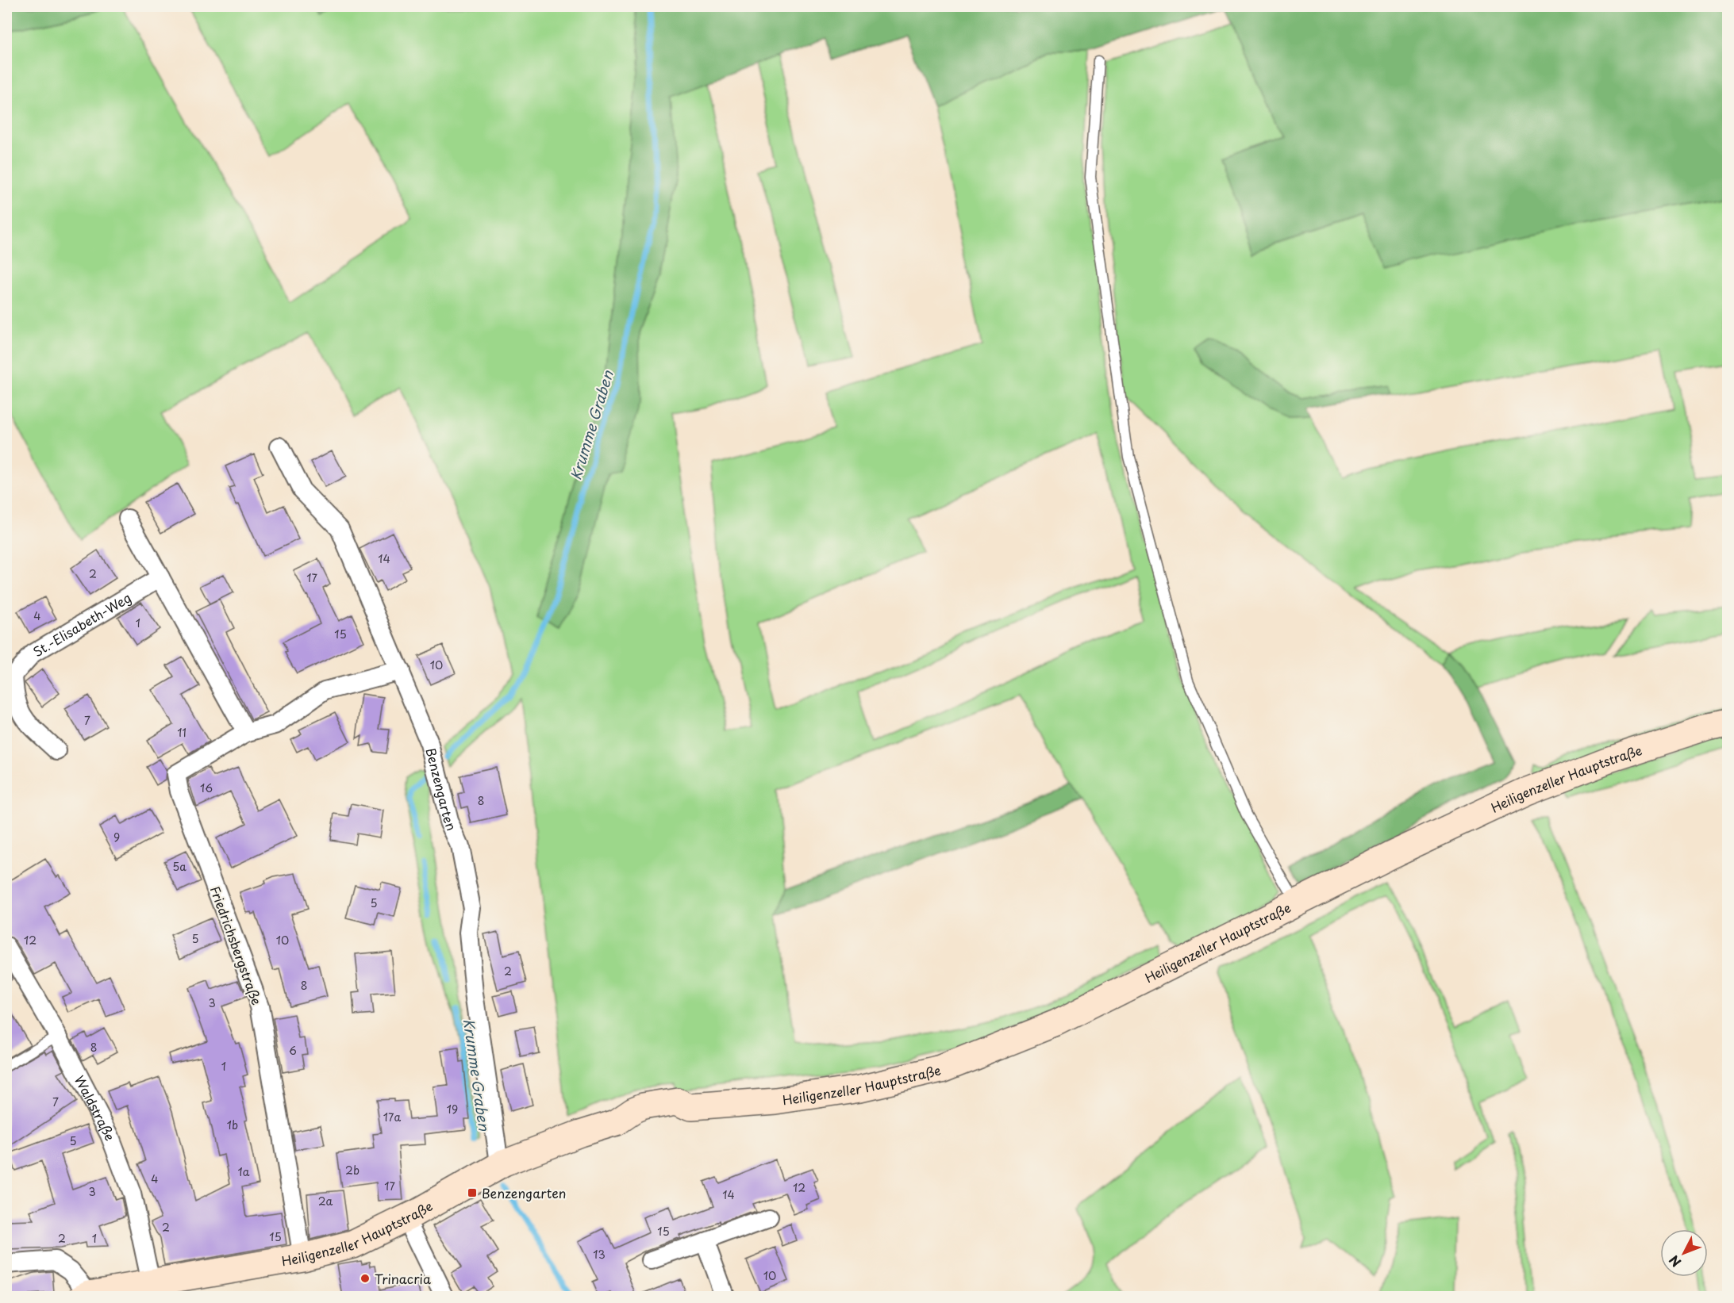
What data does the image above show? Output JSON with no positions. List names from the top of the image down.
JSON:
{
  "streets": {
    "street": [
      "St.-Elisabeth-Weg",
      "Heiligenzeller Hauptstraße",
      "Benzengarten",
      "Friedrichsbergstraße",
      "Waldstraße"
    ]
  },
  "crossings": [
    ["Heiligenzeller Hauptstraße", "Benzengarten"],
    ["Heiligenzeller Hauptstraße", "Friedrichsbergstraße"],
    ["Heiligenzeller Hauptstraße", "Waldstraße"],
    ["Benzengarten", "Friedrichsbergstraße"]
  ],
  "water": ["Krumme Graben"],
  "places": {
    "transit": ["Benzengarten"],
    "other": ["Trinacria"]
  },
  "house_numbers": [
    "14",
    "2",
    "17",
    "4",
    "1",
    "15",
    "10",
    "7",
    "11",
    "16",
    "8",
    "9",
    "5a",
    "5",
    "5",
    "12",
    "10",
    "2",
    "8",
    "3",
    "8",
    "6",
    "1",
    "7",
    "19",
    "17a",
    "1b",
    "5",
    "2b",
    "1a",
    "4",
    "17",
    "12",
    "3",
    "14",
    "2a",
    "2",
    "15",
    "15",
    "2",
    "1",
    "13",
    "10"
  ],
  "north": "bottom left"
}
